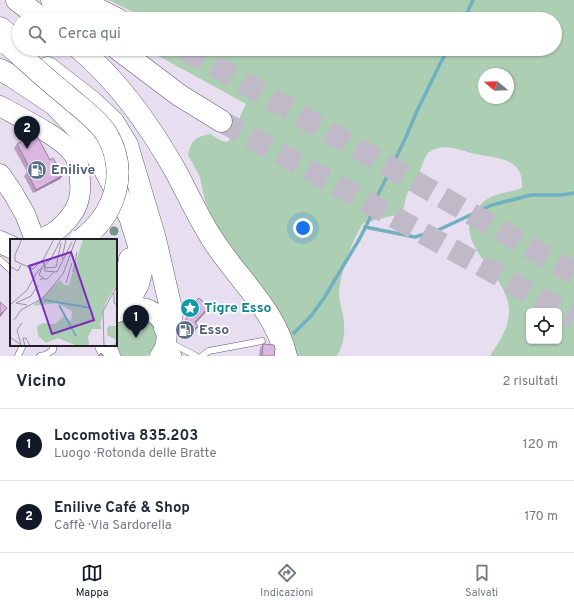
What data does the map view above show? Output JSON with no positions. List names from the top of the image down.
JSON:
{
  "places": {
    "fuel station": ["Enilive", "Esso"],
    "place": ["Tigre Esso"]
  },
  "north": "left",
  "page": {
    "search": "Cerca qui",
    "pins": ["2", "1"],
    "heading": ["Vicino", "2 risultati"],
    "list": [
      {
        "mark": "1",
        "name": "Locomotiva 835.203",
        "note": "Luogo · Rotonda delle Bratte",
        "value": "120 m"
      },
      {
        "mark": "2",
        "name": "Enilive Café & Shop",
        "note": "Caffè · Via Sardorella",
        "value": "170 m"
      }
    ],
    "nav": ["Mappa", "Indicazioni", "Salvati"]
  }
}
